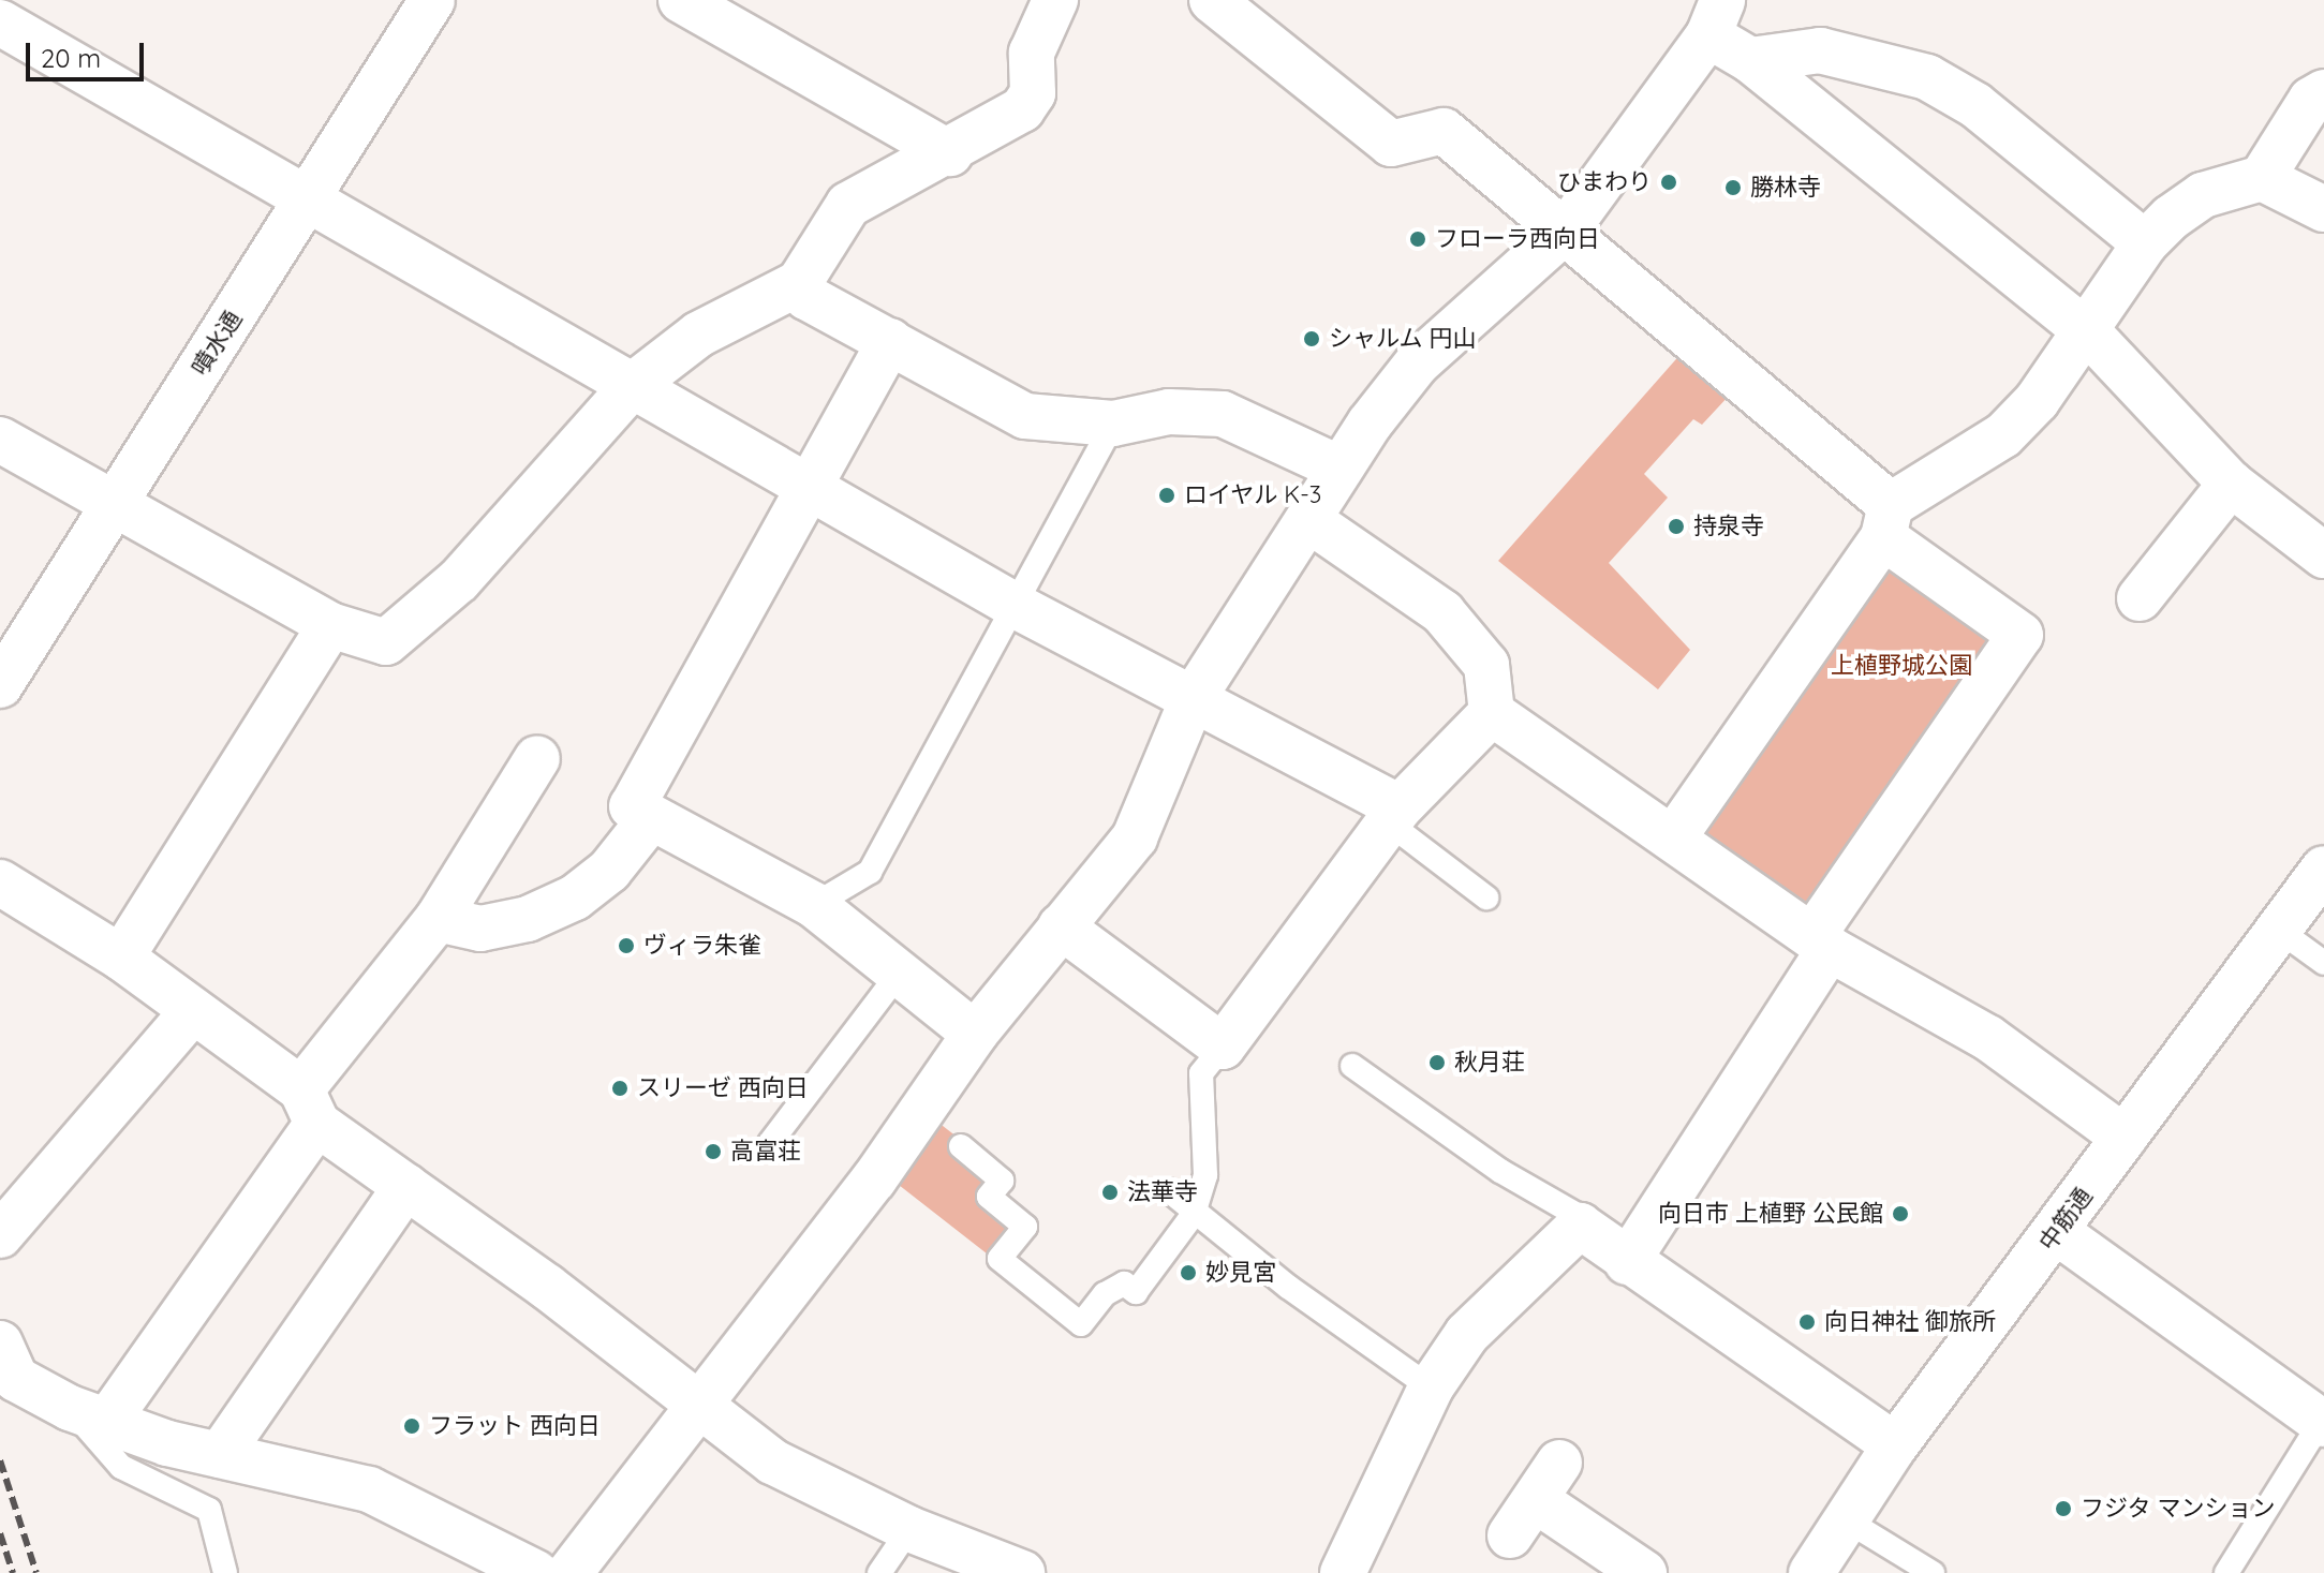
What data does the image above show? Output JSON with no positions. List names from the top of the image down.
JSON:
{
  "streets": {
    "street": ["噴水通", "中筋通"]
  },
  "parks": ["上植野城公園"],
  "places": [
    "ひまわり",
    "勝林寺",
    "フローラ西向日",
    "シャルム 円山",
    "ロイヤル K-3",
    "持泉寺",
    "ヴィラ朱雀",
    "秋月荘",
    "スリーゼ 西向日",
    "高富荘",
    "法華寺",
    "向日市 上植野 公民館",
    "妙見宮",
    "向日神社 御旅所",
    "フラット 西向日",
    "フジタ マンション"
  ],
  "scale_bar": "20 m"
}
